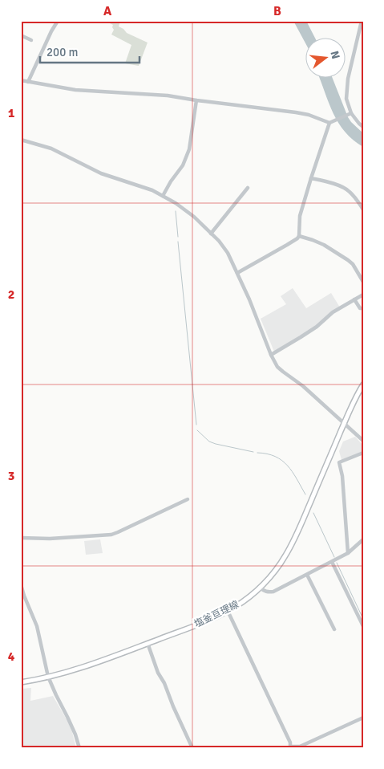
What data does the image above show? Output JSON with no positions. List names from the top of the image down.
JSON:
{
  "streets": {
    "main road": ["塩釜亘理線"]
  },
  "scale_bar": "200 m",
  "north": "right",
  "grid": {
    "columns": ["A", "B"],
    "rows": [
      "1",
      "2",
      "3",
      "4"
    ]
  }
}
